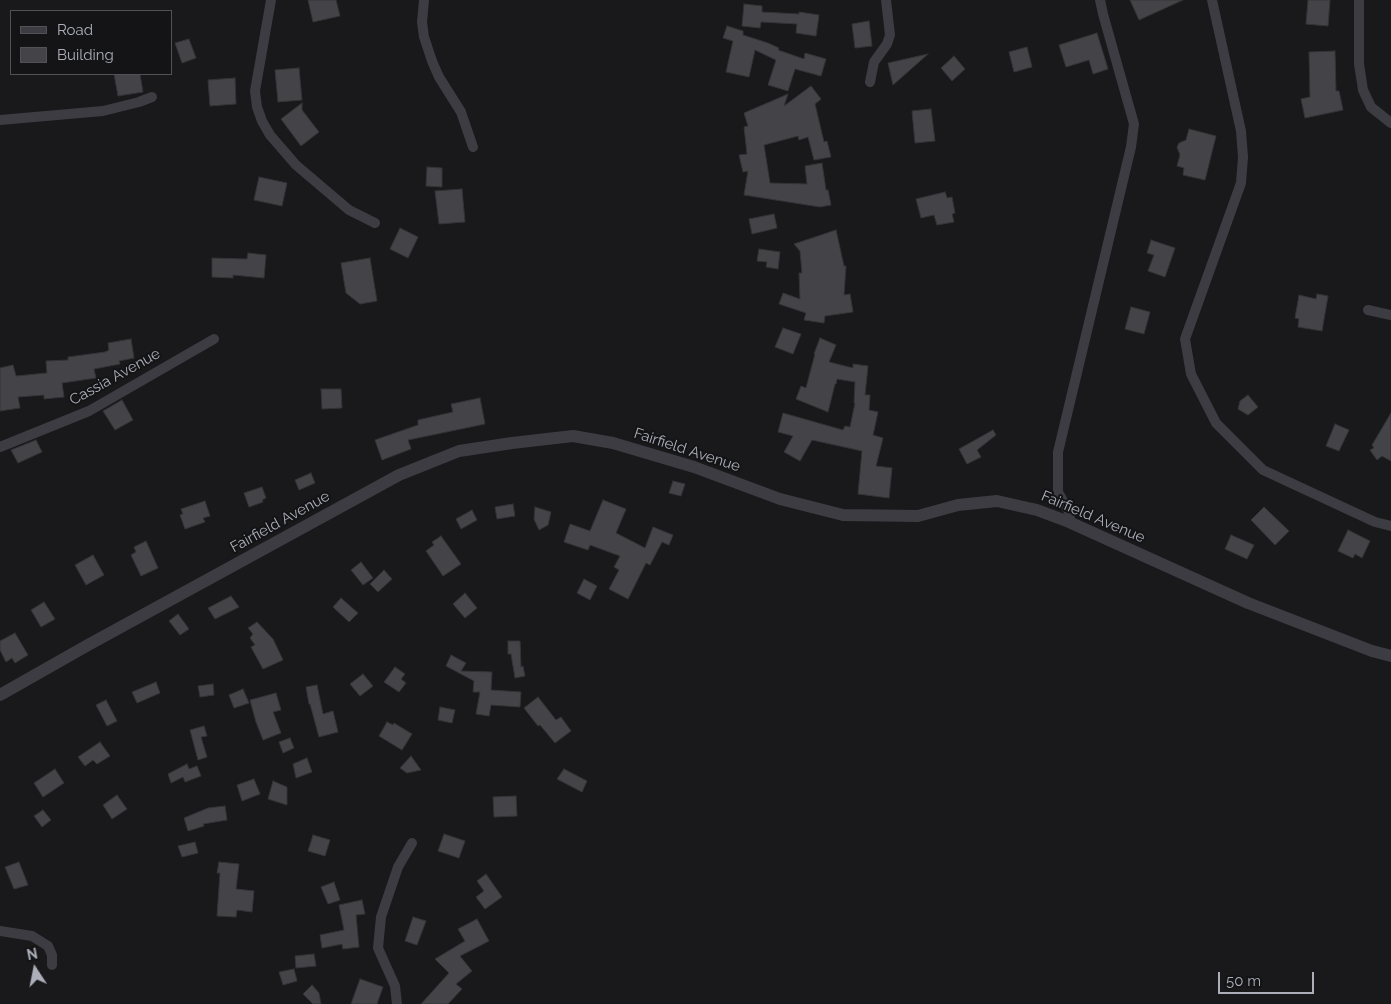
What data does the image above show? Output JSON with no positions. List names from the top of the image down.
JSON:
{
  "streets": {
    "street": ["Cassia Avenue", "Fairfield Avenue"]
  },
  "legend": ["Road", "Building"],
  "scale_bar": "50 m",
  "north": "top"
}
